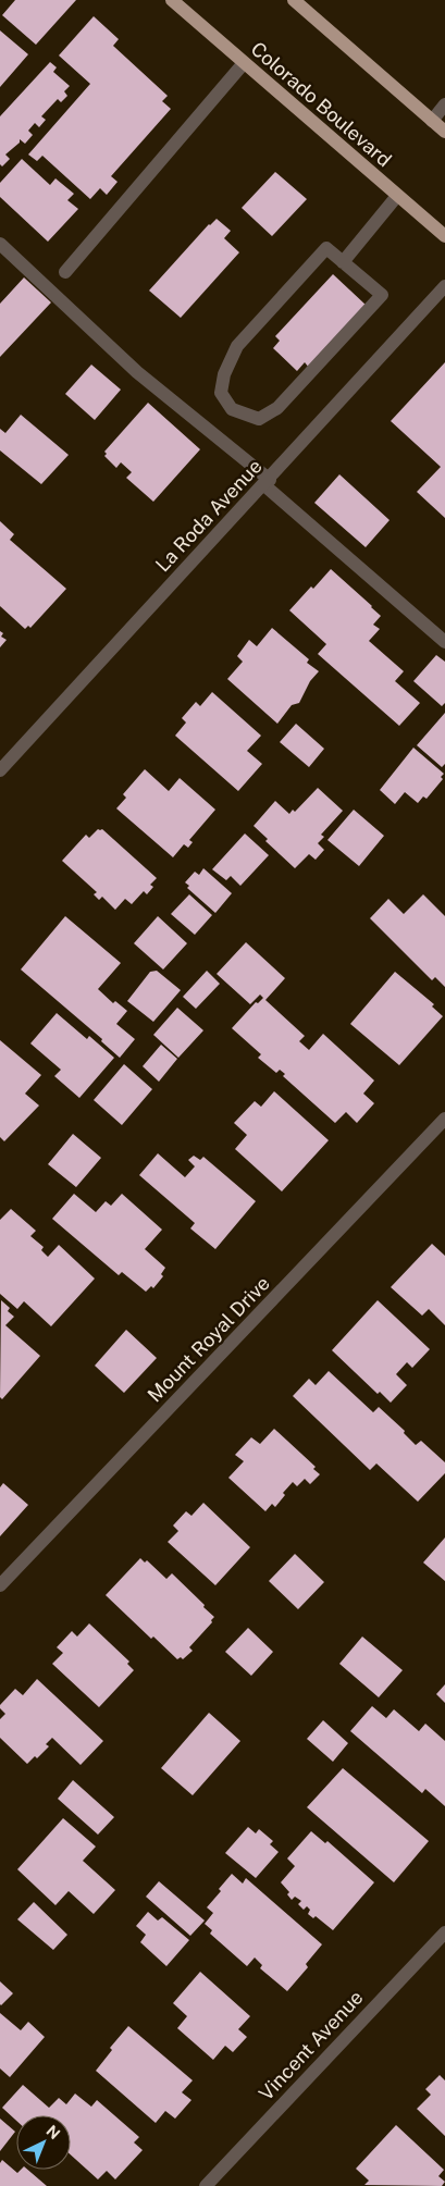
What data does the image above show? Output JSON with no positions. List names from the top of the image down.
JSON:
{
  "streets": {
    "main road": ["Colorado Boulevard"],
    "street": ["La Roda Avenue", "Mount Royal Drive", "Vincent Avenue"]
  },
  "north": "top right"
}
